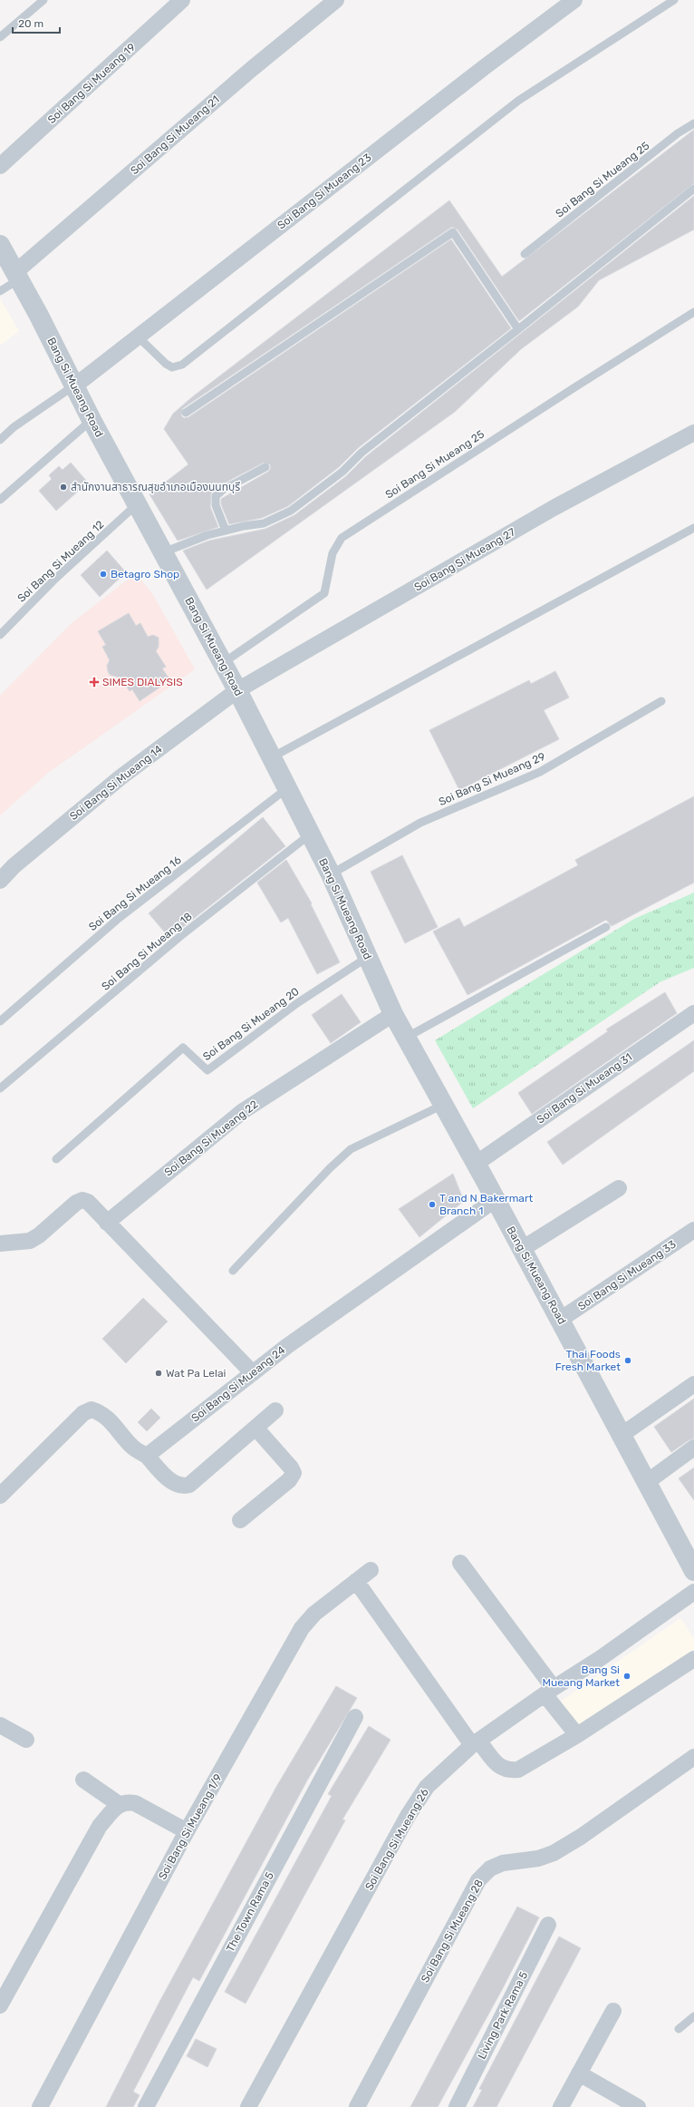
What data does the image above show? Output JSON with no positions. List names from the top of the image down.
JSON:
{
  "streets": {
    "street": [
      "Soi Bang Si Mueang 19",
      "Soi Bang Si Mueang 21",
      "Soi Bang Si Mueang 23",
      "Bang Si Mueang Road",
      "Soi Bang Si Mueang 27",
      "Soi Bang Si Mueang 14",
      "Soi Bang Si Mueang 31",
      "Soi Bang Si Mueang 22",
      "Soi Bang Si Mueang 33",
      "Soi Bang Si Mueang 24",
      "Soi Bang Si Mueang 1/9",
      "Soi Bang Si Mueang 26",
      "The Town Rama 5",
      "Soi Bang Si Mueang 28",
      "Living Park Rama 5"
    ],
    "lane": [
      "Soi Bang Si Mueang 25",
      "Soi Bang Si Mueang 12",
      "Soi Bang Si Mueang 29",
      "Soi Bang Si Mueang 16",
      "Soi Bang Si Mueang 18",
      "Soi Bang Si Mueang 20"
    ]
  },
  "crossings": [
    ["Soi Bang Si Mueang 21", "Bang Si Mueang Road"],
    ["Soi Bang Si Mueang 25", "Bang Si Mueang Road"],
    ["Soi Bang Si Mueang 23", "Bang Si Mueang Road"],
    ["Bang Si Mueang Road", "Soi Bang Si Mueang 27"],
    ["Bang Si Mueang Road", "Soi Bang Si Mueang 12"],
    ["Bang Si Mueang Road", "Soi Bang Si Mueang 29"],
    ["Bang Si Mueang Road", "Soi Bang Si Mueang 14"],
    ["Bang Si Mueang Road", "Soi Bang Si Mueang 16"],
    ["Bang Si Mueang Road", "Soi Bang Si Mueang 18"],
    ["Bang Si Mueang Road", "Soi Bang Si Mueang 20"],
    ["Bang Si Mueang Road", "Soi Bang Si Mueang 31"],
    ["Bang Si Mueang Road", "Soi Bang Si Mueang 22"],
    ["Bang Si Mueang Road", "Soi Bang Si Mueang 33"],
    ["Bang Si Mueang Road", "Soi Bang Si Mueang 24"],
    ["Soi Bang Si Mueang 27", "Soi Bang Si Mueang 14"]
  ],
  "places": {
    "other": [
      "สำนักงานสาธารณสุขอำเภอเมืองนนทบุรี",
      "Betagro Shop",
      "T and N Bakermart Branch 1",
      "Thai Foods Fresh Market",
      "Wat Pa Lelai",
      "Bang Si Mueang Market"
    ],
    "health": ["SIMES DIALYSIS"]
  },
  "scale_bar": "20 m"
}
